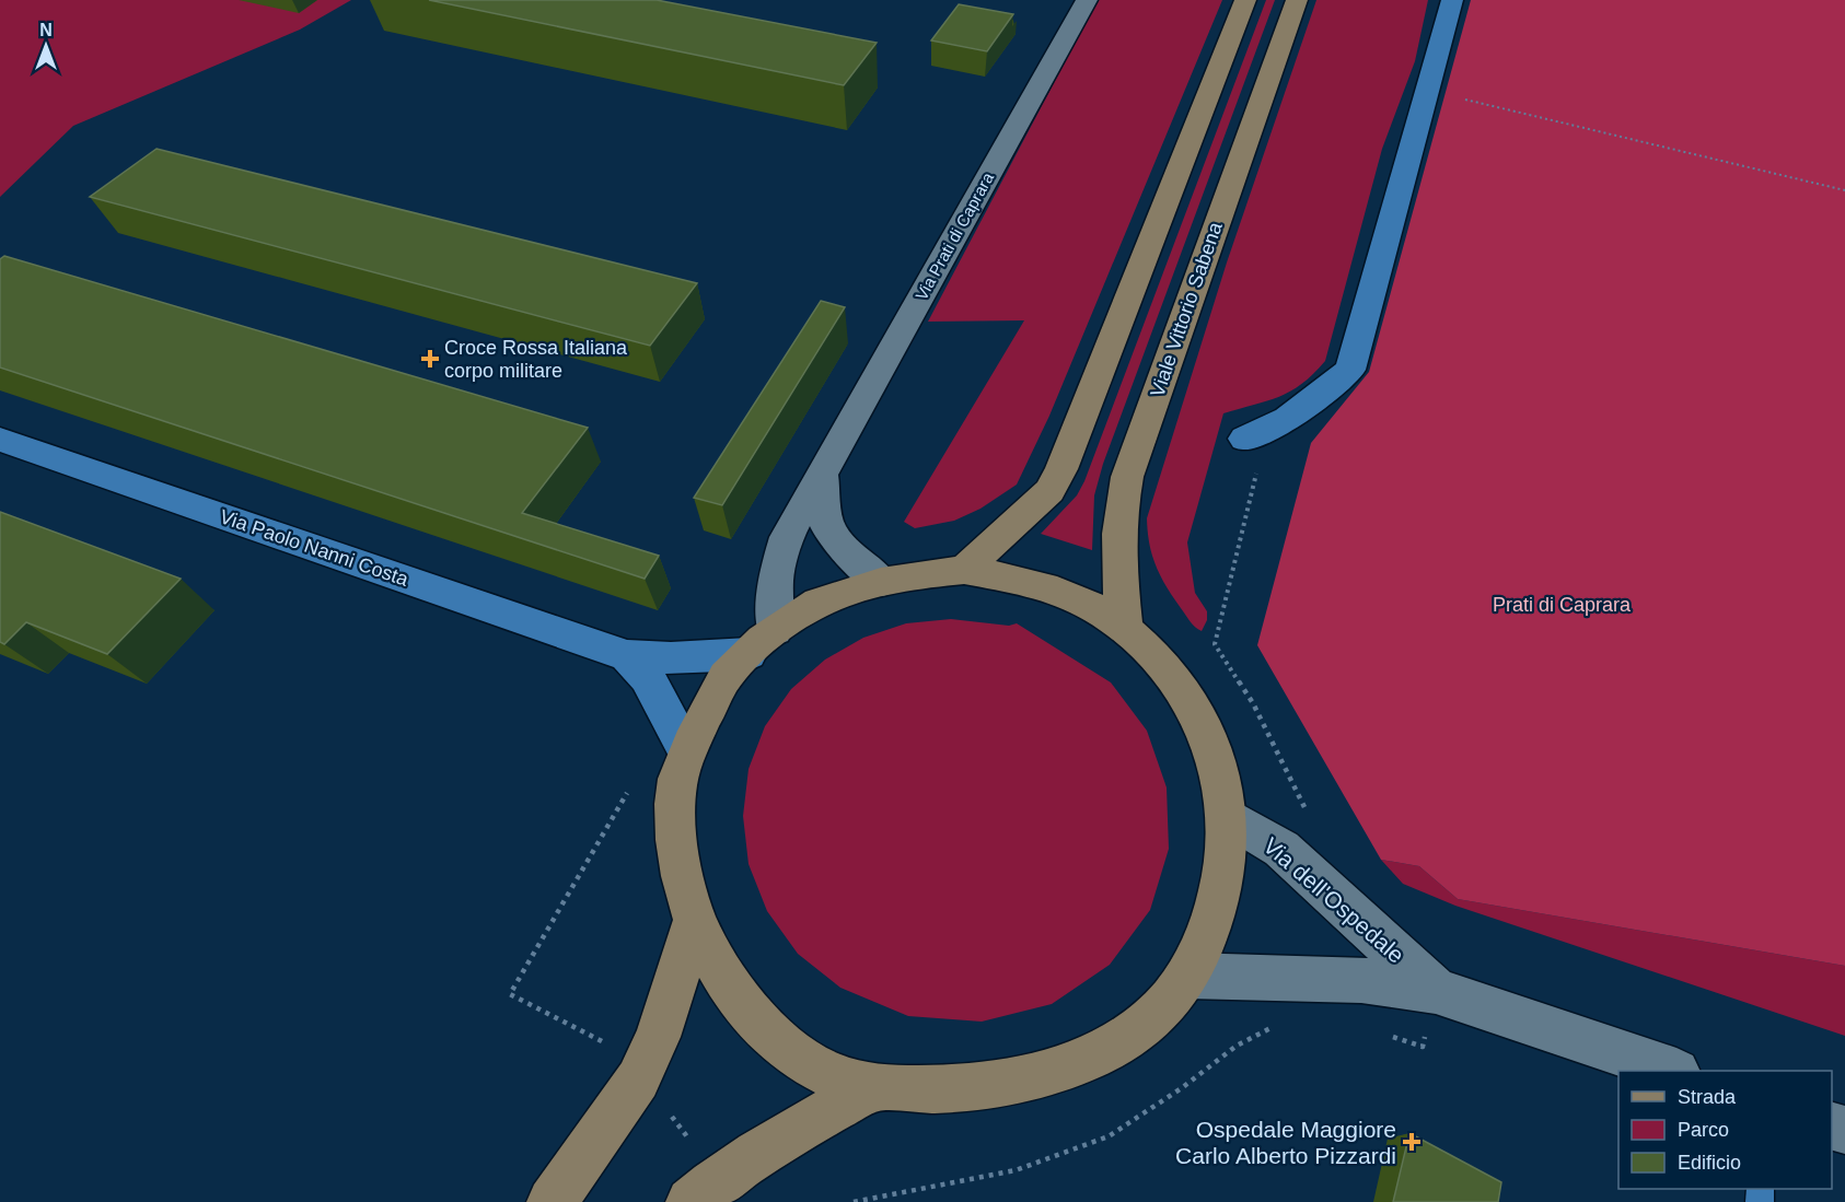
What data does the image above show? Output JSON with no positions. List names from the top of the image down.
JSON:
{
  "streets": {
    "main road": ["Viale Vittorio Sabena"],
    "street": ["Via Prati di Caprara", "Via Paolo Nanni Costa", "Via dell'Ospedale"]
  },
  "crossings": [
    ["Via Prati di Caprara", "Via Paolo Nanni Costa"]
  ],
  "parks": ["Prati di Caprara"],
  "places": {
    "health": ["Croce Rossa Italiana corpo militare", "Ospedale Maggiore Carlo Alberto Pizzardi"]
  },
  "legend": ["Strada", "Parco", "Edificio"],
  "north": "top"
}
